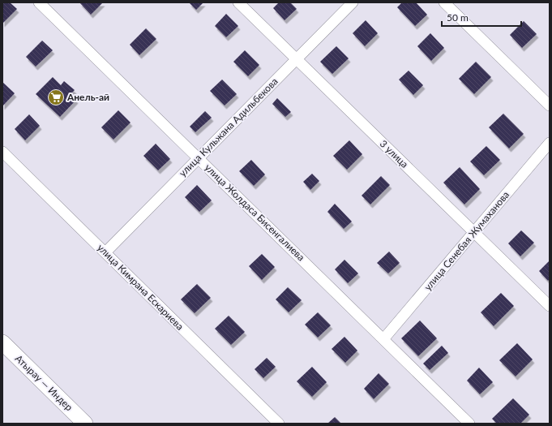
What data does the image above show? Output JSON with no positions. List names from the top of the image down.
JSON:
{
  "streets": {
    "main road": ["Атырау — Индер"],
    "street": [
      "улица Кульжана Адильбекова",
      "3 улица",
      "улица Жолдаса Бисенгалиева",
      "улица Сенебая Жумаханова",
      "улица Кимрана Ескариева"
    ]
  },
  "crossings": [
    ["улица Кульжана Адильбекова", "3 улица"],
    ["улица Кульжана Адильбекова", "улица Жолдаса Бисенгалиева"],
    ["улица Кульжана Адильбекова", "улица Кимрана Ескариева"],
    ["3 улица", "улица Сенебая Жумаханова"],
    ["улица Жолдаса Бисенгалиева", "улица Сенебая Жумаханова"]
  ],
  "places": {
    "supermarket": ["Анель-ай"]
  },
  "scale_bar": "50 m"
}
